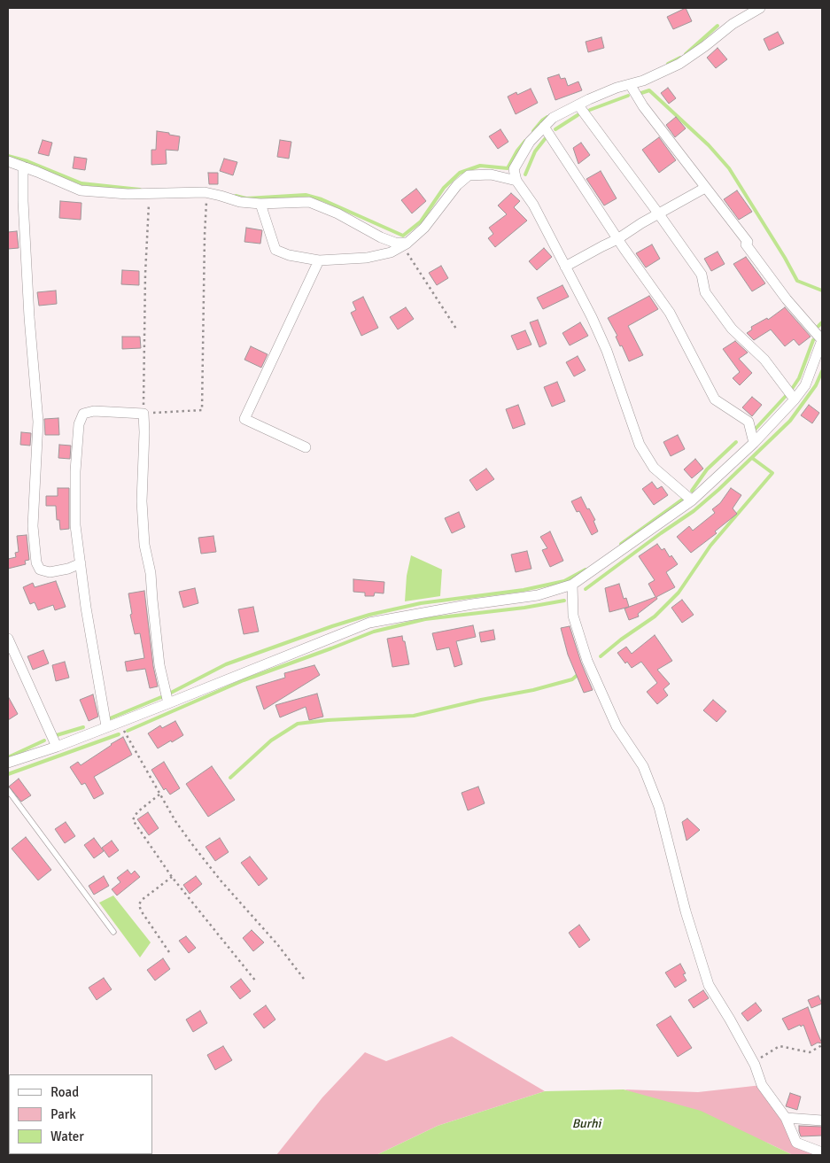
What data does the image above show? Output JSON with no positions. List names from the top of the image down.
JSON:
{
  "water": ["Burhi"],
  "legend": ["Road", "Park", "Water"]
}
